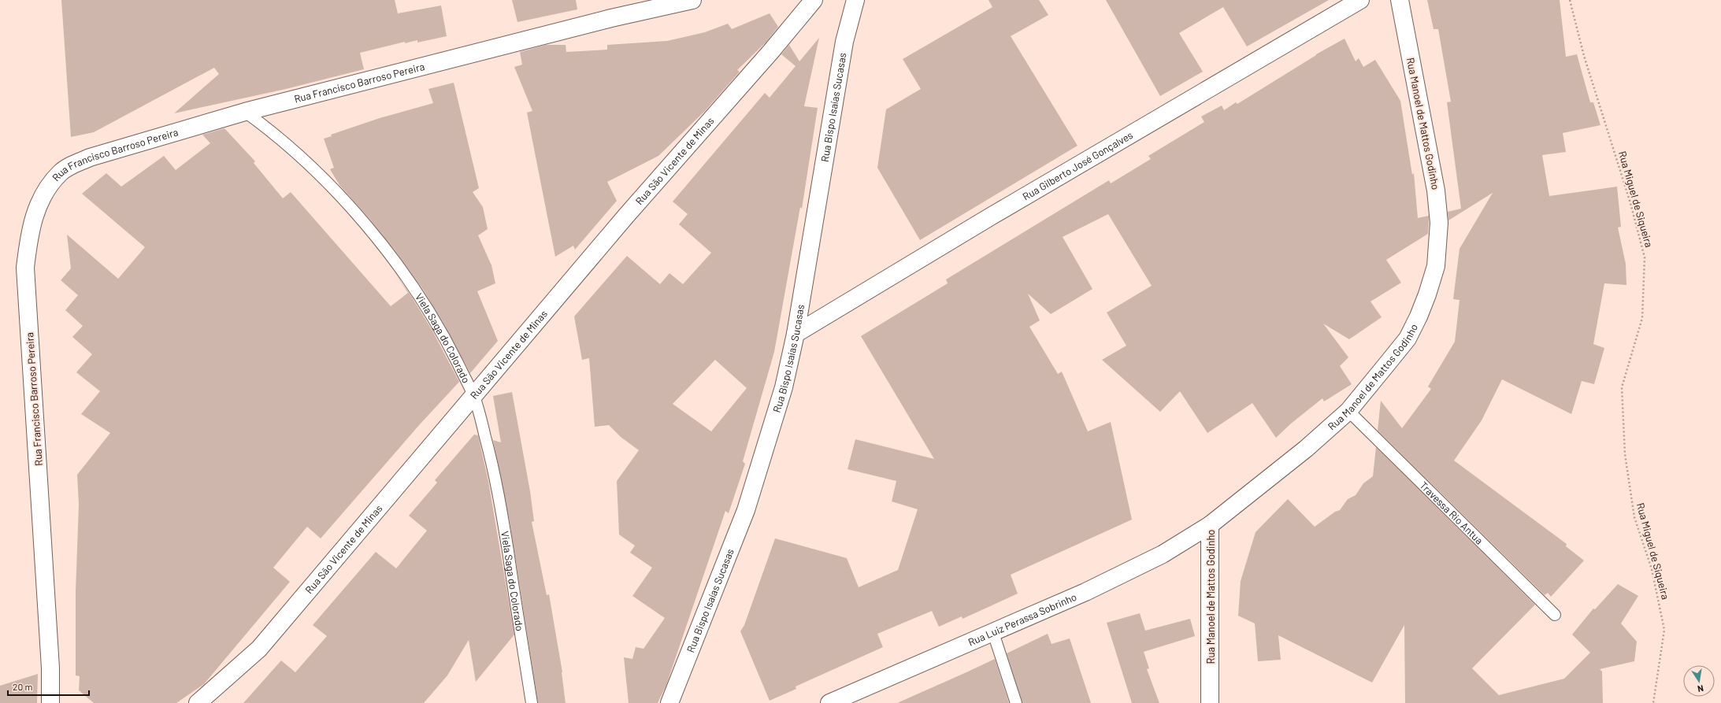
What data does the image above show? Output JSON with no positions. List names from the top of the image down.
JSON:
{
  "streets": {
    "street": [
      "Rua Francisco Barroso Pereira",
      "Rua Bispo Isaías Sucasas",
      "Rua Manoel de Mattos Godinho",
      "Rua São Vicente de Minas",
      "Rua Gilberto José Gonçalves",
      "Rua Luiz Perassa Sobrinho"
    ],
    "lane": ["Viela Saga do Colorado", "Travessa Rio Antua"],
    "path": ["Rua Miguel de Siqueira"]
  },
  "crossings": [
    ["Rua Francisco Barroso Pereira", "Viela Saga do Colorado"],
    ["Rua Bispo Isaías Sucasas", "Rua Gilberto José Gonçalves"],
    ["Rua Manoel de Mattos Godinho", "Travessa Rio Antua"],
    ["Rua Manoel de Mattos Godinho", "Rua Luiz Perassa Sobrinho"],
    ["Rua São Vicente de Minas", "Viela Saga do Colorado"]
  ],
  "scale_bar": "20 m",
  "north": "bottom"
}
